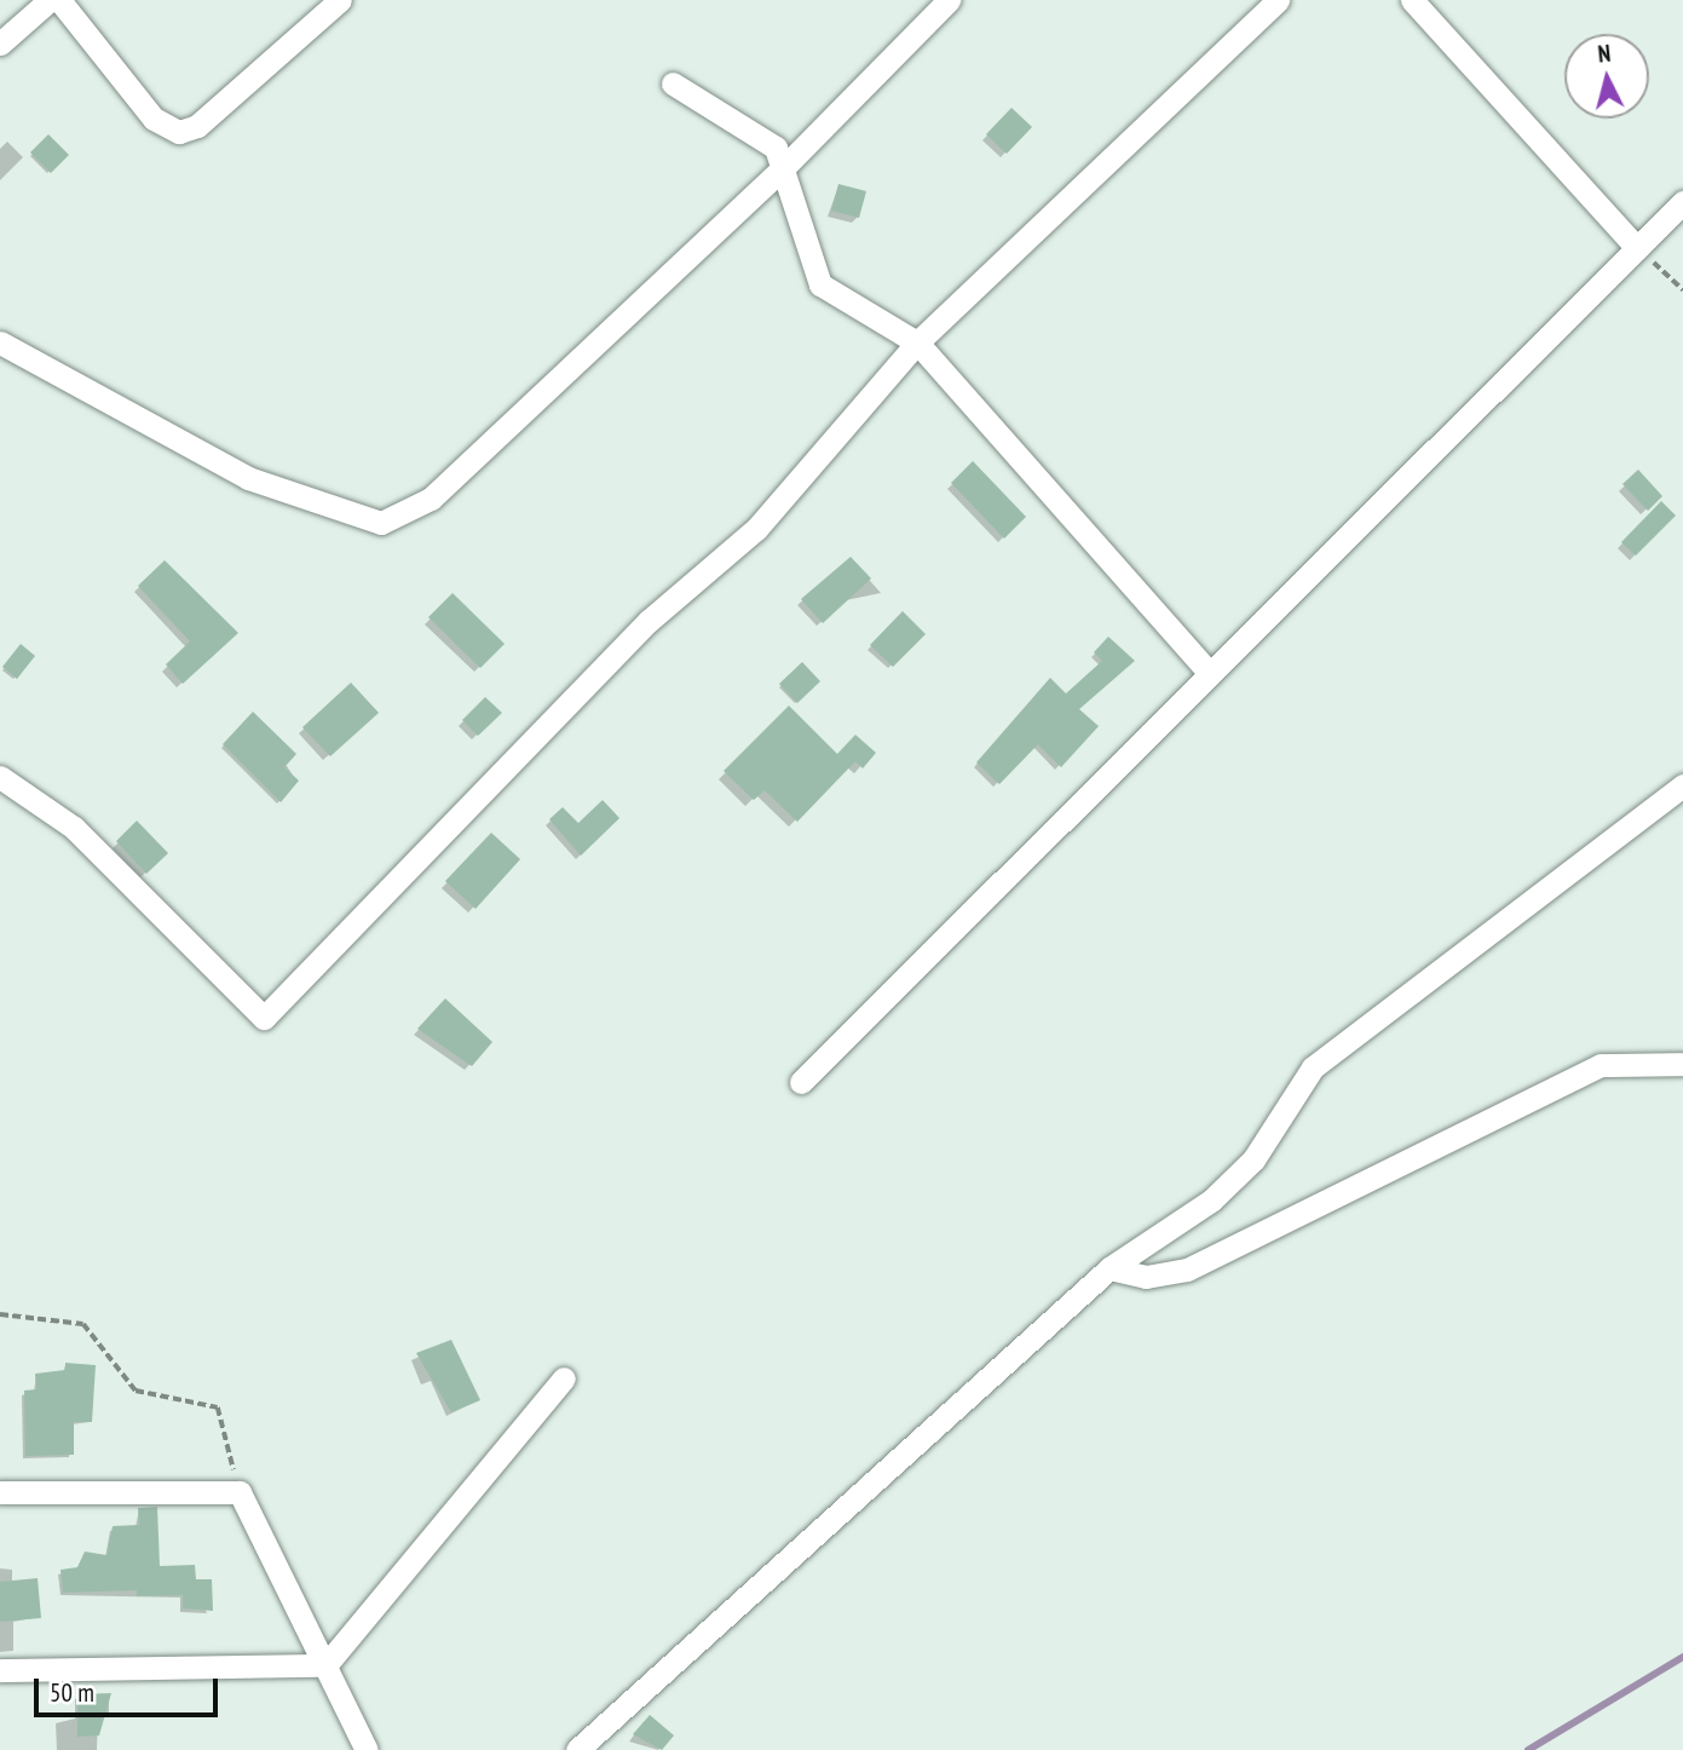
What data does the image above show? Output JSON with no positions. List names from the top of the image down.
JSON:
{
  "scale_bar": "50 m",
  "north": "top"
}
